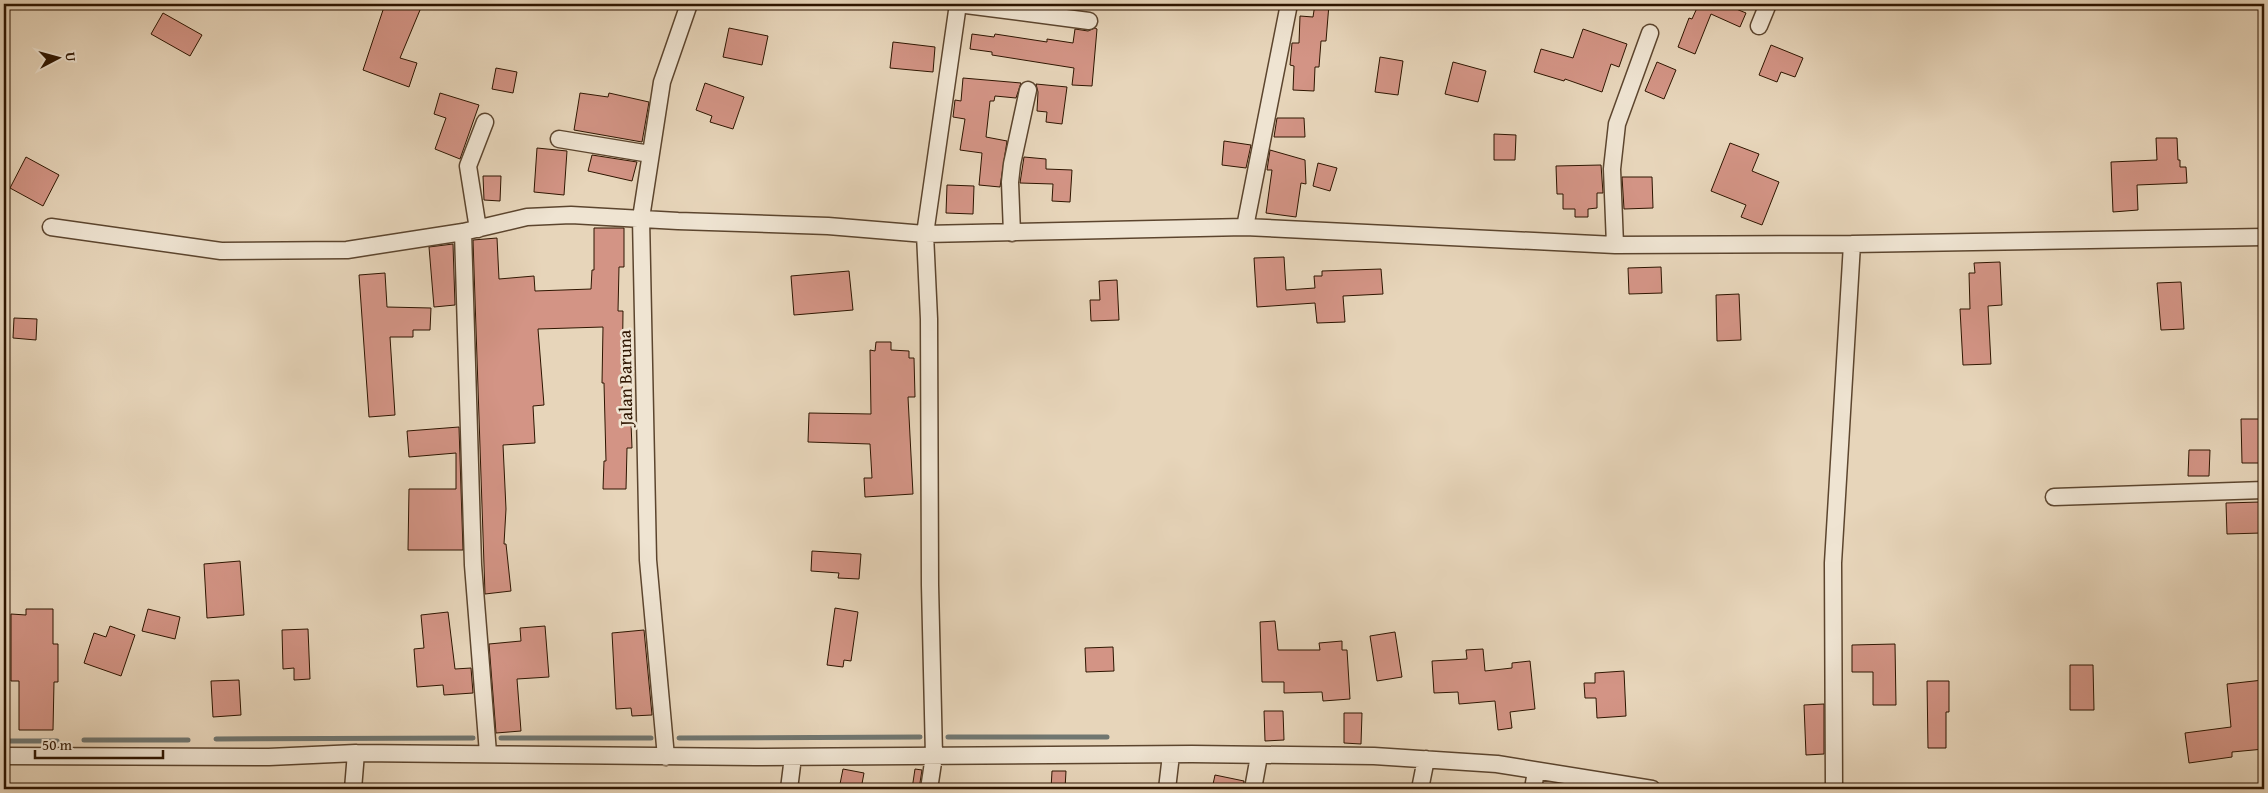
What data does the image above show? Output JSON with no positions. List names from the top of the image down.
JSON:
{
  "streets": {
    "street": ["Jalan Baruna"]
  },
  "scale_bar": "50 m",
  "north": "right"
}
